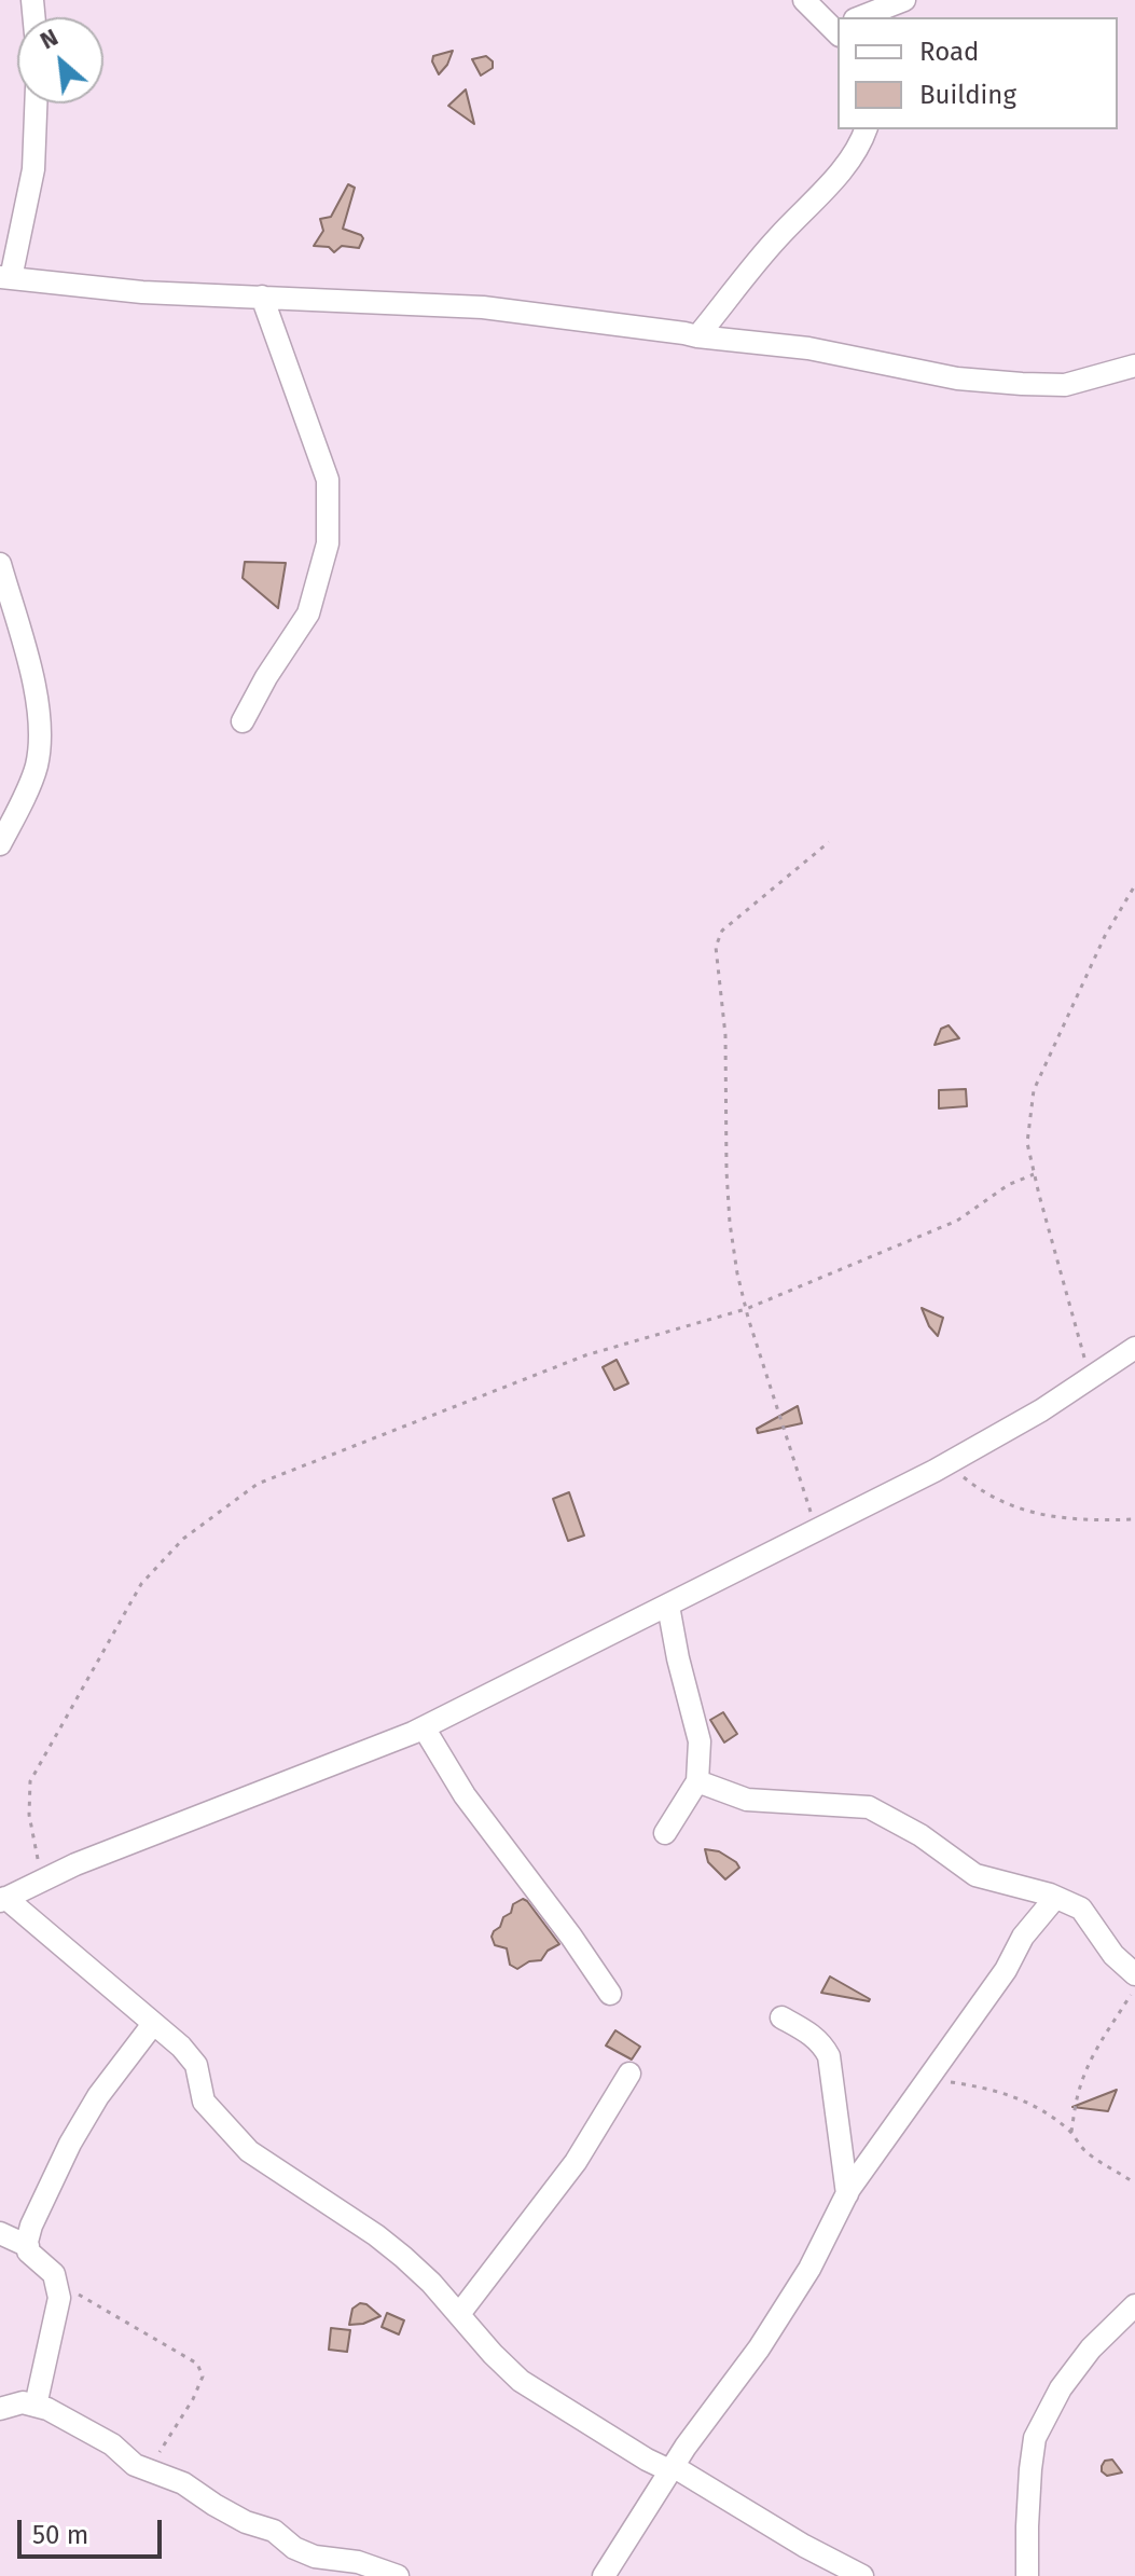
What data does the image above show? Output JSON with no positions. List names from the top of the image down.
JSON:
{
  "legend": ["Road", "Building"],
  "scale_bar": "50 m",
  "north": "top left"
}
